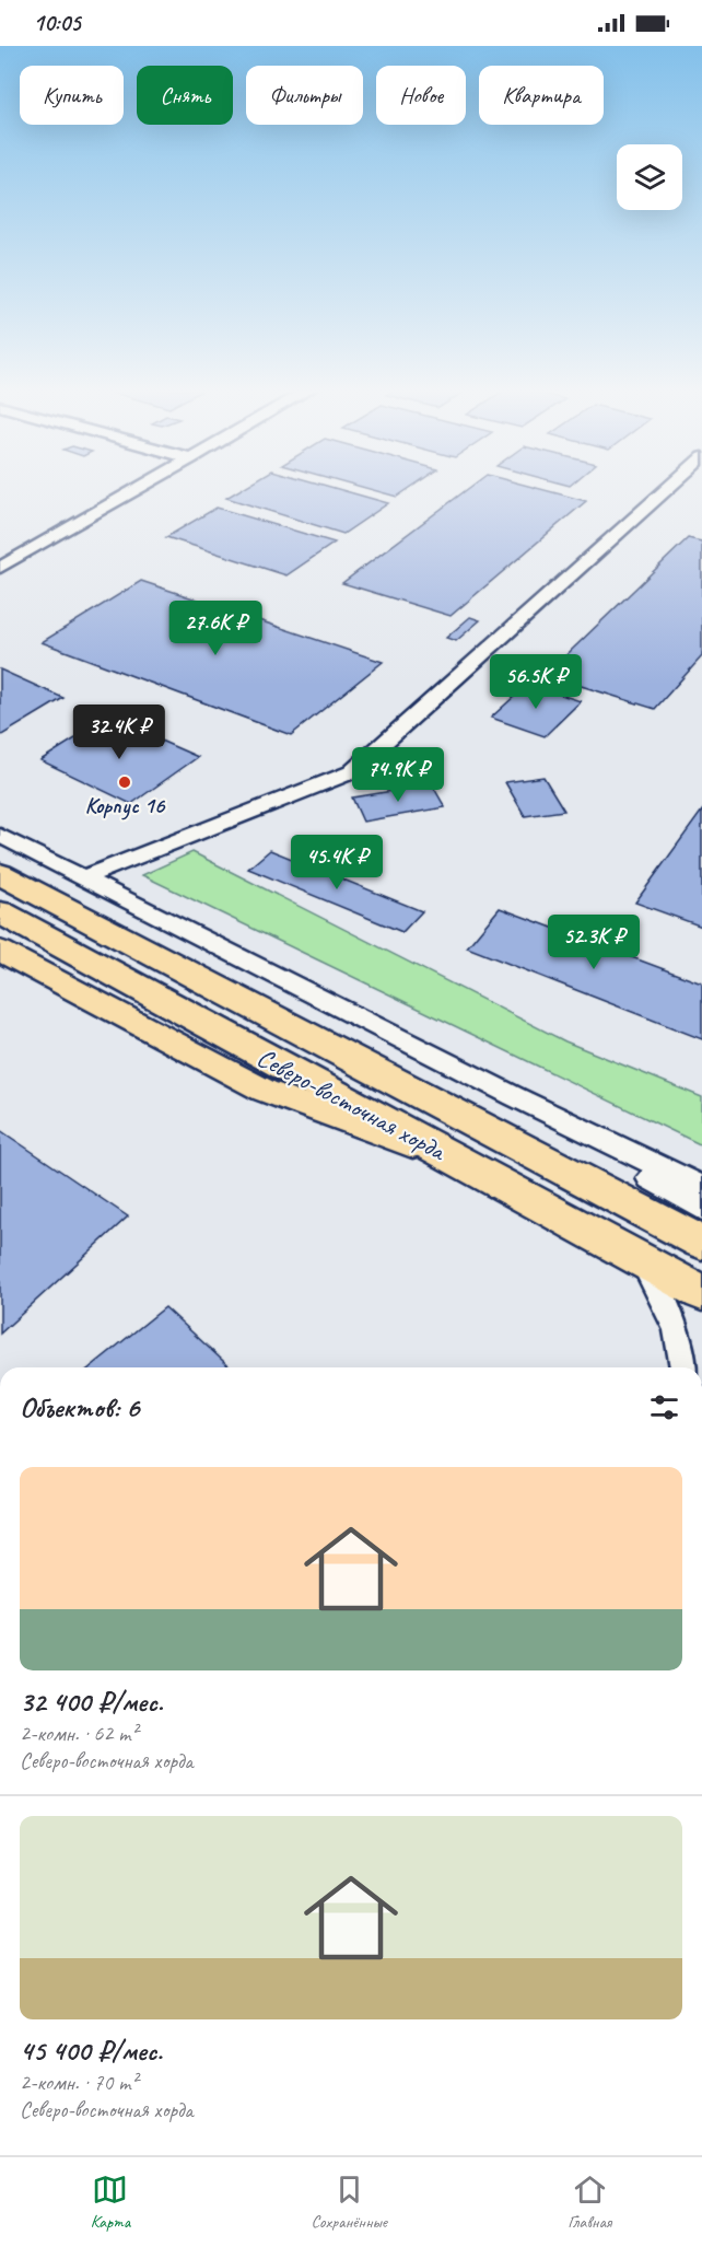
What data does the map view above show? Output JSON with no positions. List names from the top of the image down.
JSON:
{
  "streets": {
    "highway": ["Северо-восточная хорда"]
  },
  "places": ["Корпус 16"],
  "page": {
    "status": "10:05",
    "chip": [
      "Купить",
      "Снять",
      "Фильтры",
      "Новое",
      "Квартира"
    ],
    "price": [
      "27.6K ₽",
      "56.5K ₽",
      "32.4K ₽",
      "74.9K ₽",
      "45.4K ₽",
      "52.3K ₽"
    ],
    "heading": "Объектов: 6",
    "list": [
      {
        "name": "32 400 ₽/мес.",
        "note": "2-комн. · 62 m² · Северо-восточная хорда"
      },
      {
        "name": "45 400 ₽/мес.",
        "note": "2-комн. · 70 m² · Северо-восточная хорда"
      }
    ],
    "tabs": ["Карта", "Сохранённые", "Главная"]
  }
}
